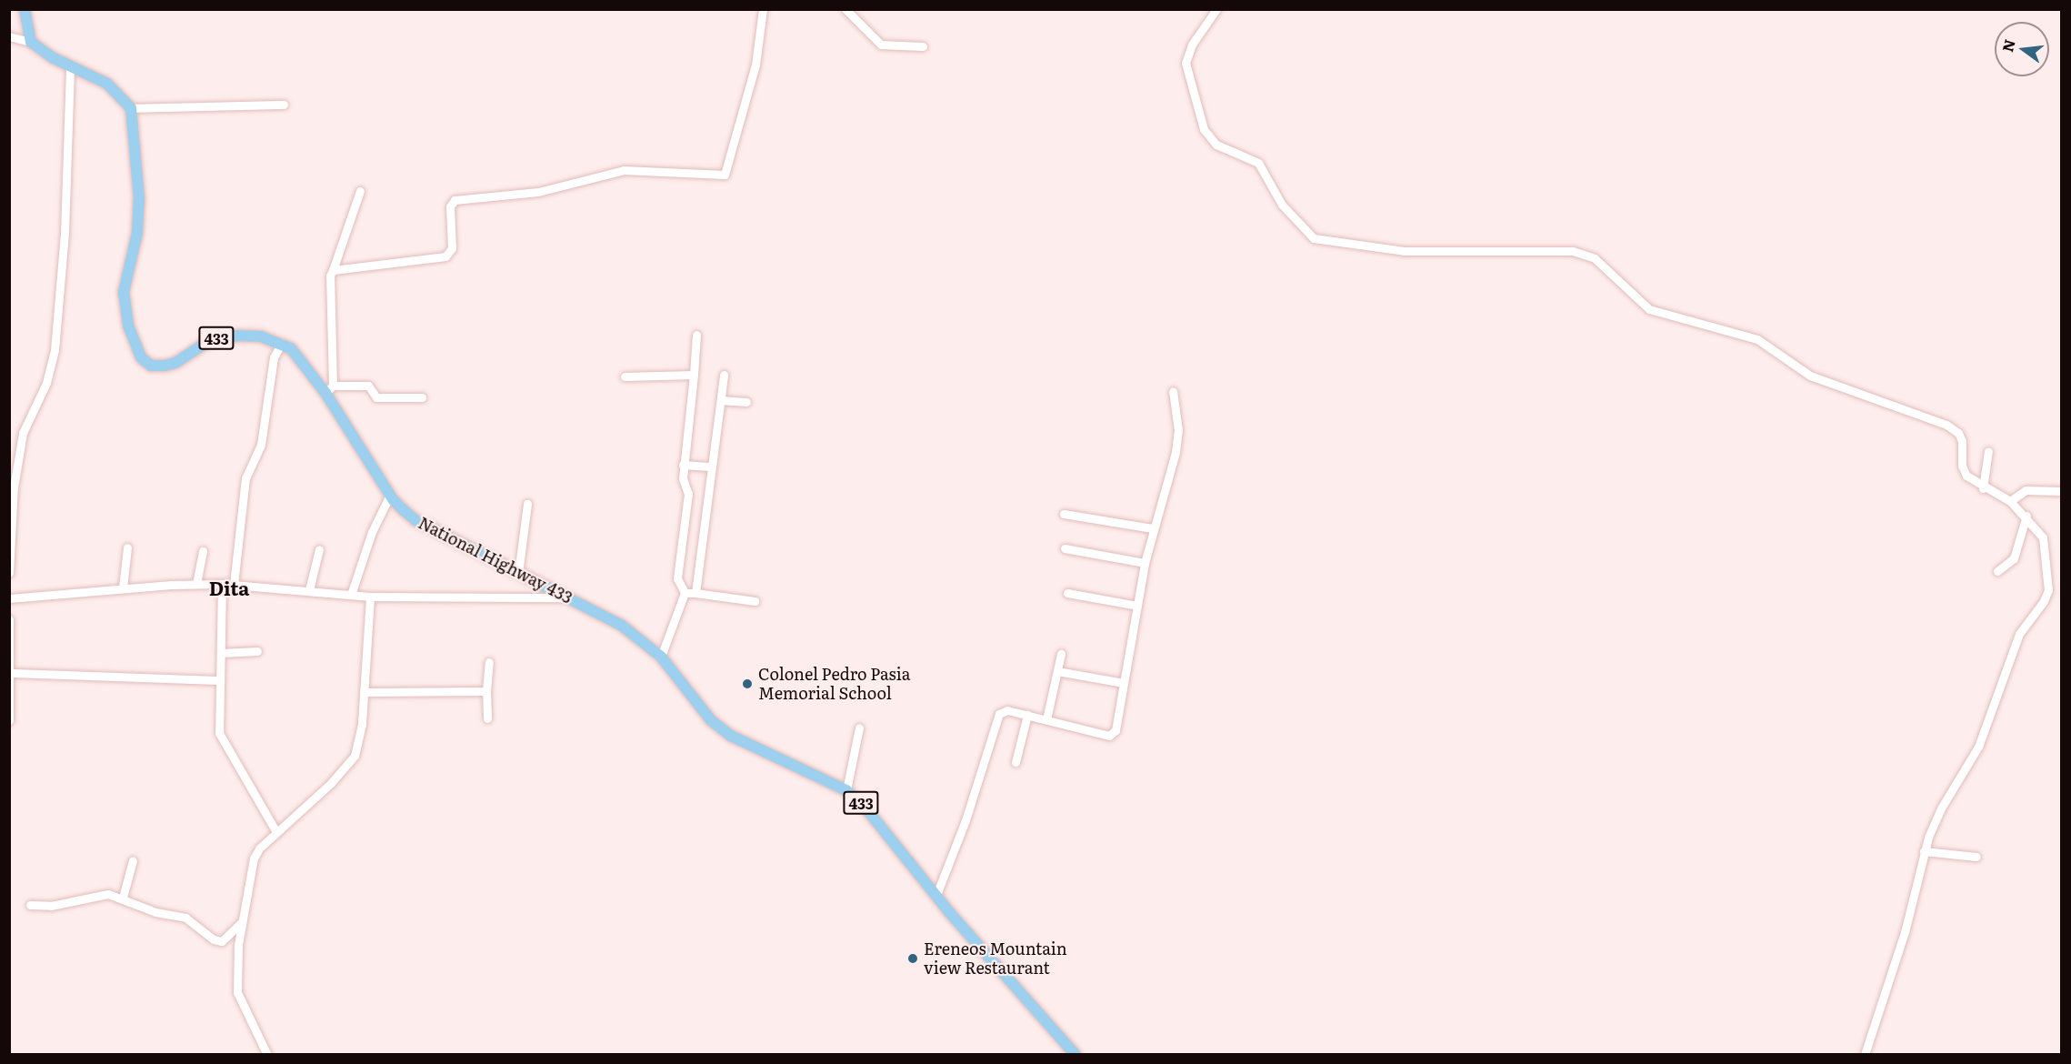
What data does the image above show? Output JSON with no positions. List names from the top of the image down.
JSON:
{
  "streets": {
    "main road": ["433", "National Highway 433"]
  },
  "districts": ["Dita"],
  "places": ["Colonel Pedro Pasia Memorial School", "Ereneos Mountain view Restaurant"],
  "north": "left"
}
